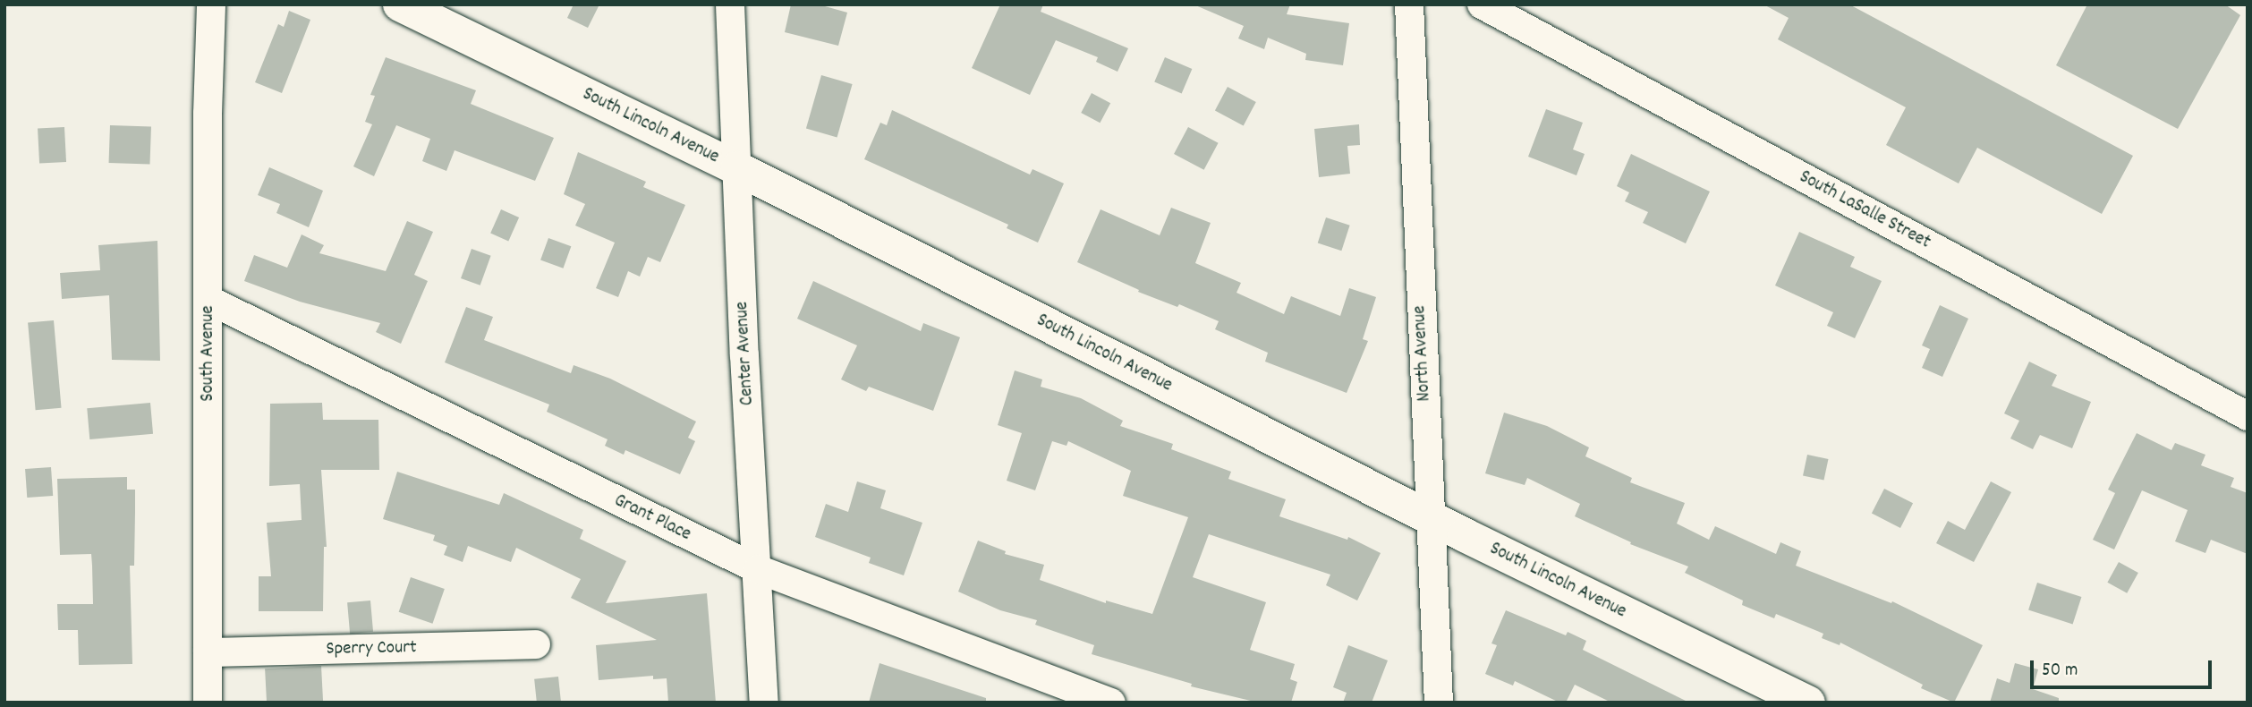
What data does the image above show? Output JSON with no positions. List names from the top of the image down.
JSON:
{
  "streets": {
    "street": [
      "South Lincoln Avenue",
      "South LaSalle Street",
      "South Avenue",
      "Center Avenue",
      "North Avenue",
      "Grant Place",
      "Sperry Court"
    ]
  },
  "crossings": [
    ["South Lincoln Avenue", "Center Avenue"],
    ["South Lincoln Avenue", "North Avenue"],
    ["South Avenue", "Grant Place"],
    ["South Avenue", "Sperry Court"],
    ["Center Avenue", "Grant Place"]
  ],
  "scale_bar": "50 m"
}
